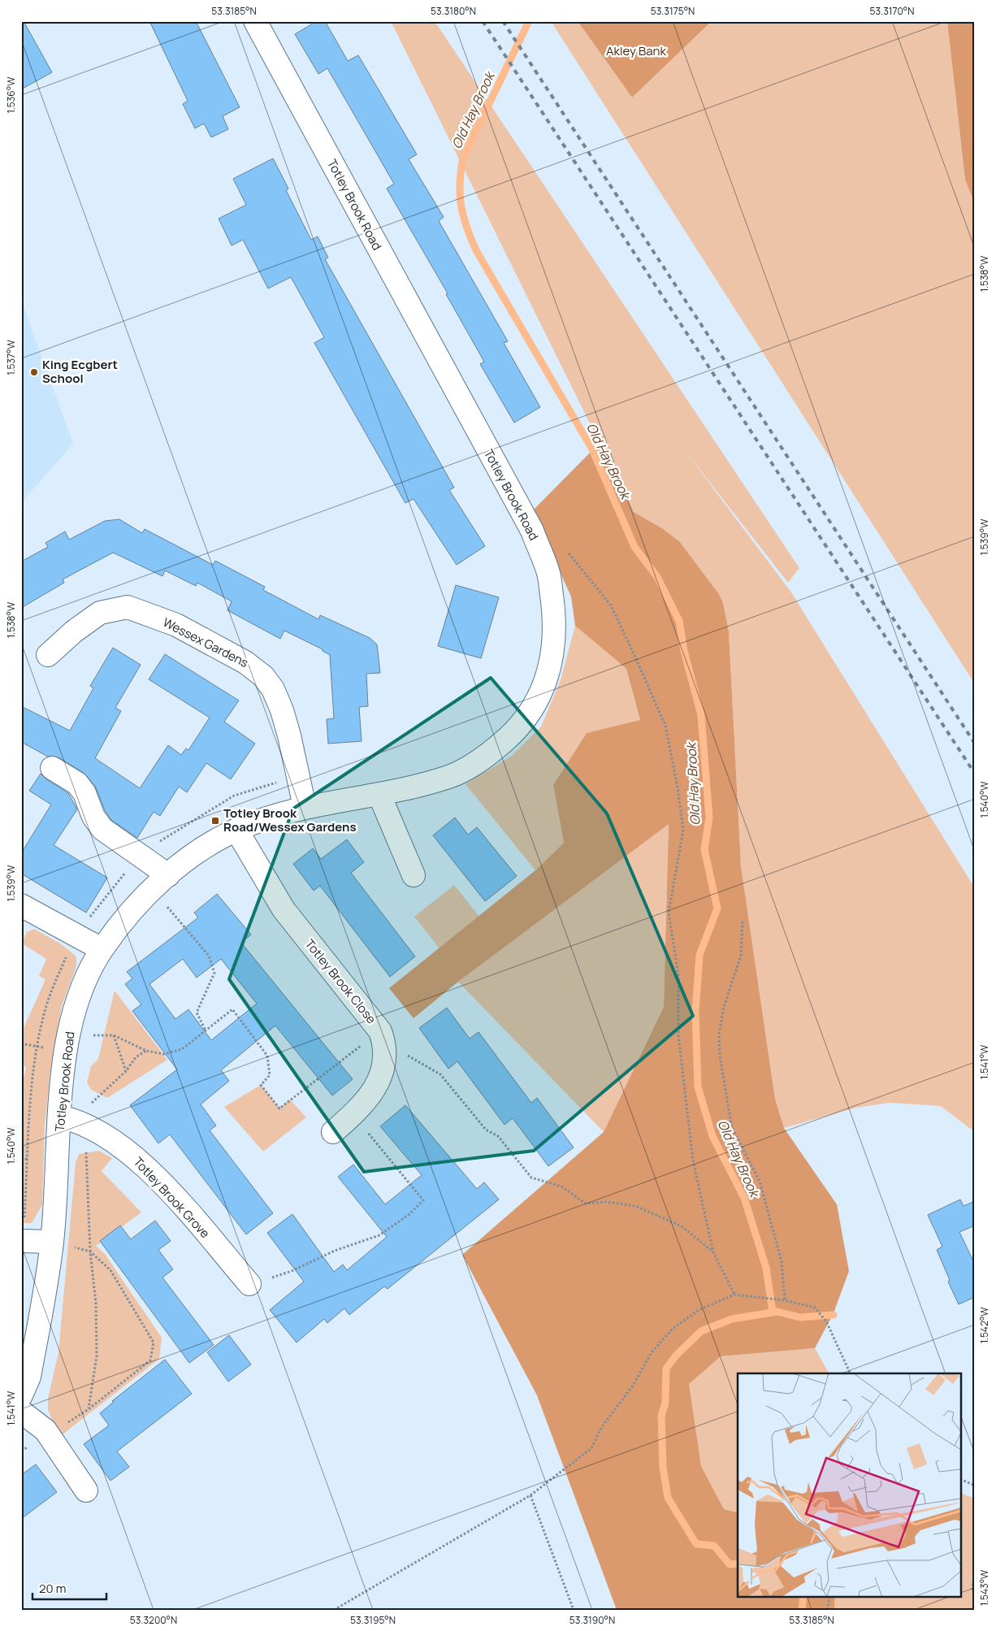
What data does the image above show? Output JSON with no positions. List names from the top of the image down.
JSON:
{
  "streets": {
    "street": [
      "Totley Brook Road",
      "Wessex Gardens",
      "Totley Brook Close",
      "Totley Brook Grove"
    ]
  },
  "crossings": [
    ["Totley Brook Road", "Wessex Gardens"],
    ["Totley Brook Road", "Totley Brook Close"],
    ["Totley Brook Road", "Totley Brook Grove"]
  ],
  "water": ["Old Hay Brook"],
  "parks": ["Akley Bank"],
  "places": {
    "other": ["King Ecgbert School"],
    "transit": ["Totley Brook Road/Wessex Gardens"]
  },
  "scale_bar": "20 m",
  "coordinates": [
    "53.3185°N",
    "53.3180°N",
    "53.3175°N",
    "53.3170°N",
    "1.536°W",
    "1.538°W",
    "1.537°W",
    "1.539°W",
    "1.540°W",
    "1.541°W",
    "1.542°W",
    "1.543°W",
    "53.3200°N",
    "53.3195°N",
    "53.3190°N"
  ]
}
